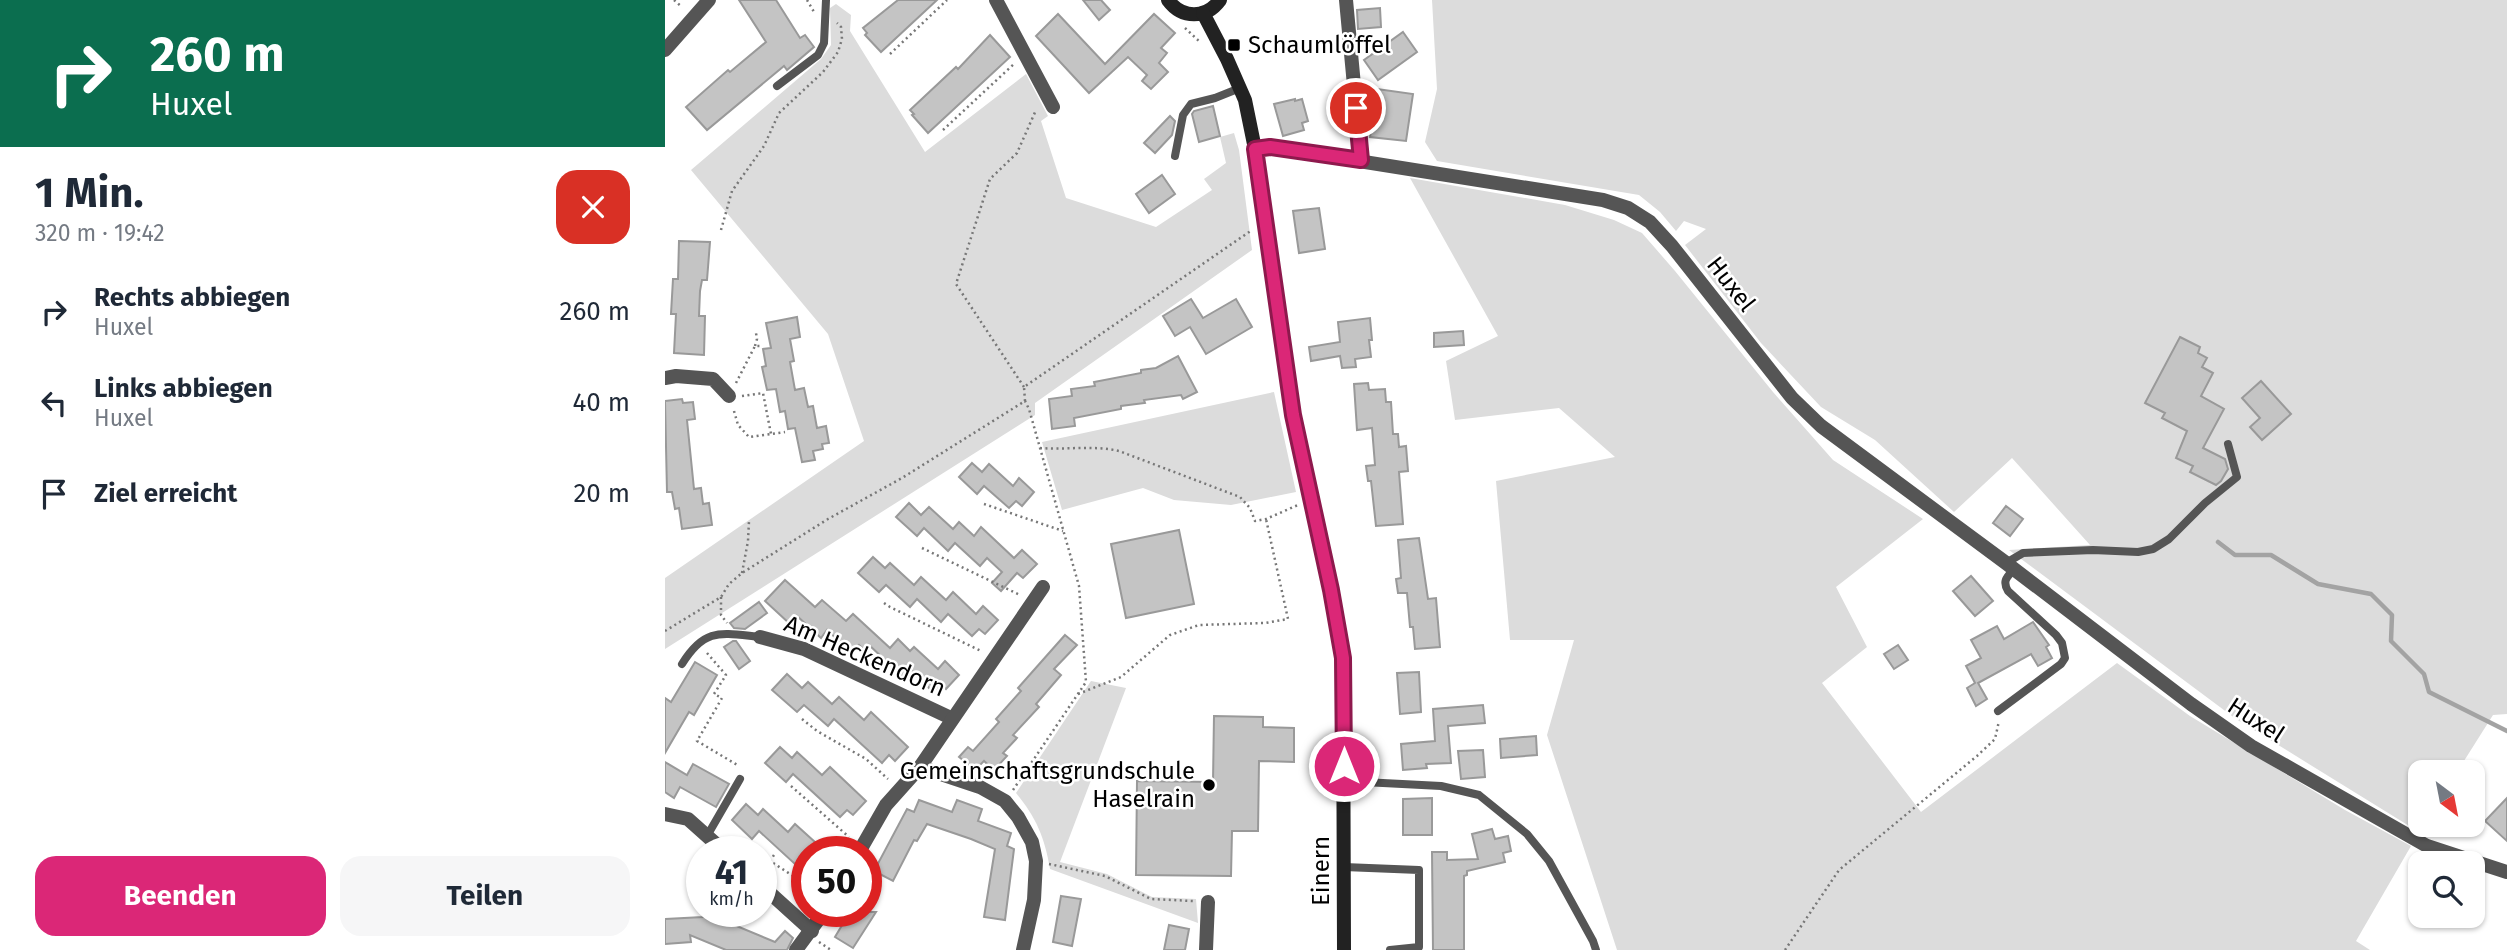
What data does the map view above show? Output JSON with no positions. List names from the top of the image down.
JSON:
{
  "streets": {
    "main road": ["Einern"],
    "street": ["Huxel", "Am Heckendorn"]
  },
  "crossings": [
    ["Huxel", "Einern"]
  ],
  "places": {
    "transit": ["Schaumlöffel"],
    "other": ["Gemeinschaftsgrundschule Haselrain"]
  },
  "north": "bottom right",
  "page": {
    "turn": ["260 m", "Huxel"],
    "heading": ["1 Min.", "320 m · 19:42"],
    "list": [
      {
        "name": "Rechts abbiegen",
        "note": "Huxel",
        "value": "260 m"
      },
      {
        "name": "Links abbiegen",
        "note": "Huxel",
        "value": "40 m"
      },
      {
        "name": "Ziel erreicht",
        "value": "20 m"
      }
    ],
    "speed": "41 km/h",
    "limit": "50",
    "buttons": ["Beenden", "Teilen"]
  }
}
